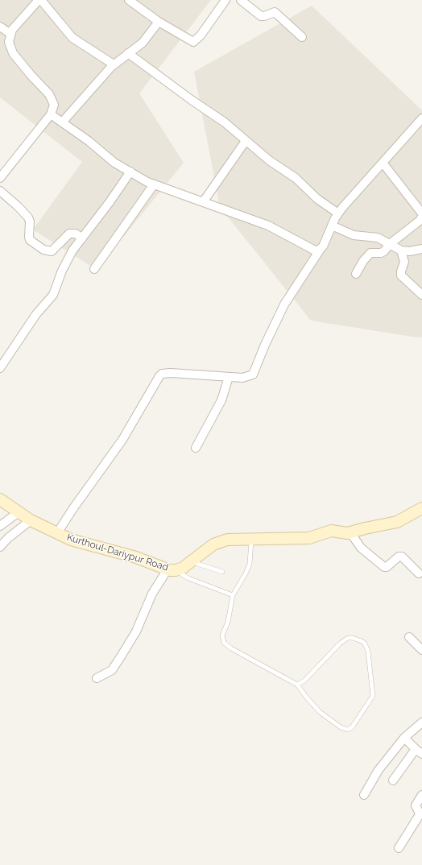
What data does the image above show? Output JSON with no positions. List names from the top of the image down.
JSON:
{
  "streets": {
    "street": ["Kurthoul-Dariypur Road"]
  }
}
